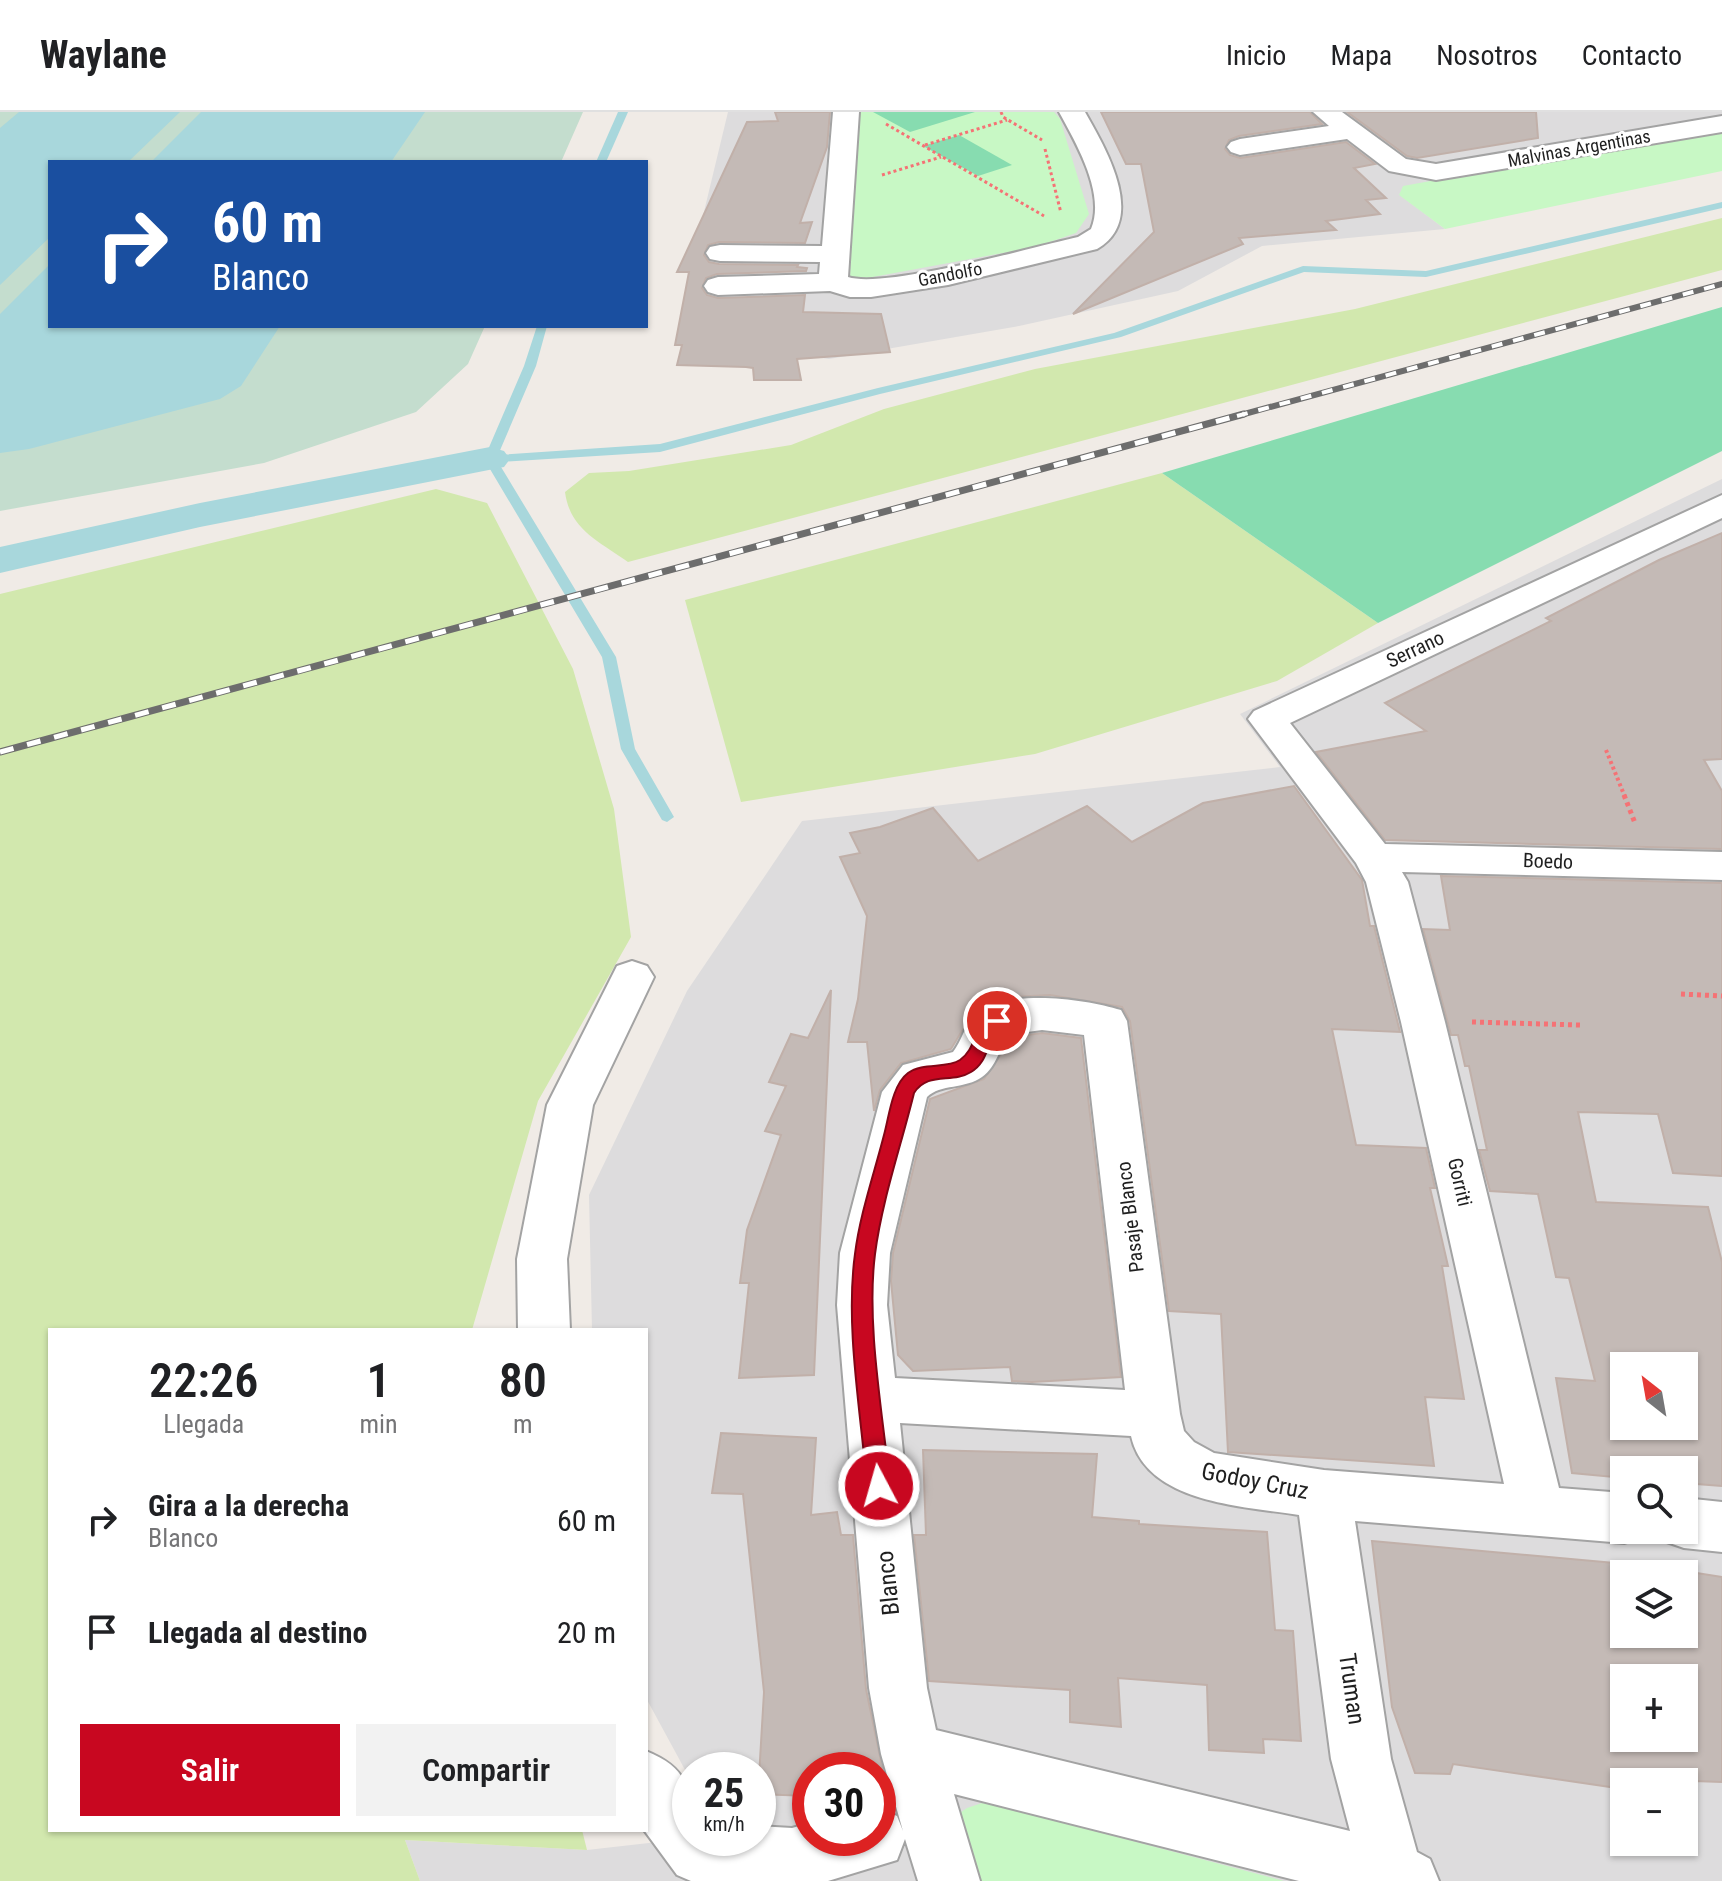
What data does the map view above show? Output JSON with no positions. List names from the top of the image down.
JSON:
{
  "streets": {
    "street": [
      "Malvinas Argentinas",
      "Gandolfo",
      "Serrano",
      "Boedo",
      "Gorriti",
      "Pasaje Blanco",
      "Godoy Cruz",
      "Blanco",
      "Truman"
    ]
  },
  "crossings": [
    ["Serrano", "Boedo"],
    ["Serrano", "Gorriti"],
    ["Boedo", "Gorriti"],
    ["Gorriti", "Godoy Cruz"],
    ["Pasaje Blanco", "Godoy Cruz"],
    ["Pasaje Blanco", "Blanco"],
    ["Godoy Cruz", "Truman"]
  ],
  "north": "top left",
  "page": {
    "header": "Waylane",
    "nav": [
      "Inicio",
      "Mapa",
      "Nosotros",
      "Contacto"
    ],
    "turn": ["60 m", "Blanco"],
    "eta": [
      "22:26",
      "Llegada",
      "1",
      "min",
      "80",
      "m"
    ],
    "map_buttons": ["+", "−"],
    "list": [
      {
        "name": "Gira a la derecha",
        "note": "Blanco",
        "value": "60 m"
      },
      {
        "name": "Llegada al destino",
        "value": "20 m"
      }
    ],
    "buttons": ["Salir", "Compartir"],
    "speed": "25 km/h",
    "limit": "30"
  }
}
